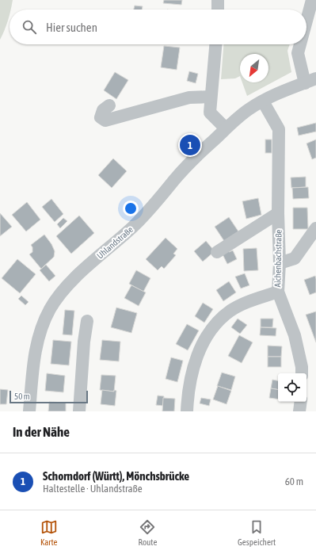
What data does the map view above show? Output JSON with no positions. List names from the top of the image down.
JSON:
{
  "streets": {
    "street": ["Uhlandstraße", "Aichenbachstraße"]
  },
  "crossings": [
    ["Uhlandstraße", "Aichenbachstraße"]
  ],
  "scale_bar": "50 m",
  "north": "bottom left",
  "page": {
    "search": "Hier suchen",
    "pins": "1",
    "scale": "50 m",
    "heading": "In der Nähe",
    "list": [
      {
        "mark": "1",
        "name": "Schorndorf (Württ), Mönchsbrücke",
        "note": "Haltestelle · Uhlandstraße",
        "value": "60 m"
      }
    ],
    "nav": ["Karte", "Route", "Gespeichert"]
  }
}
